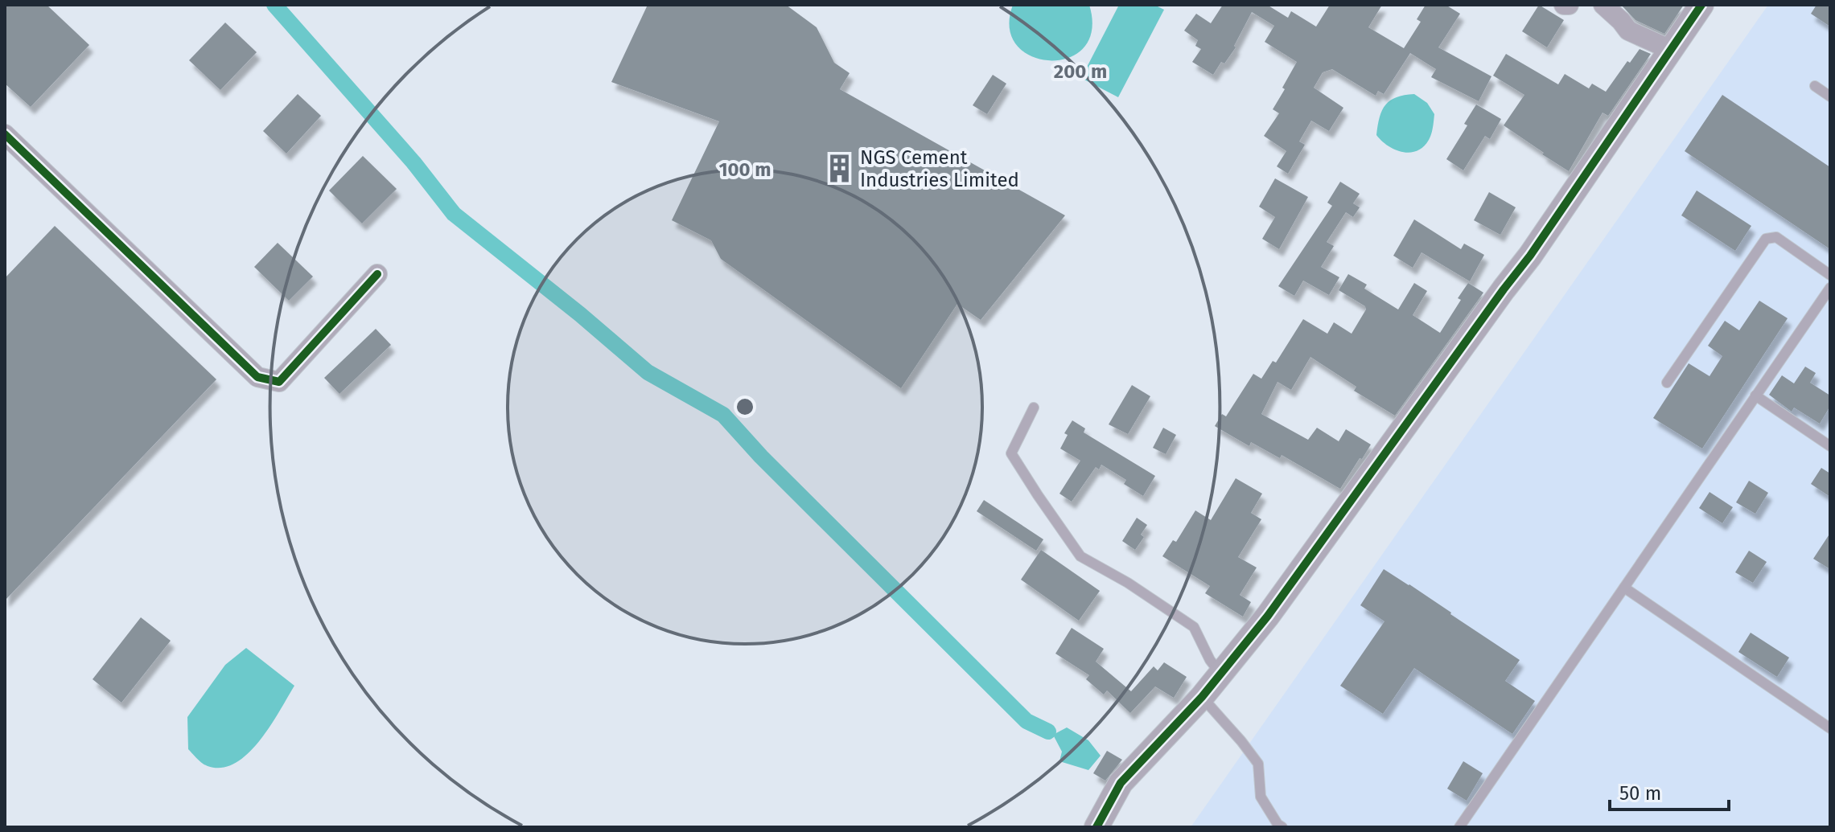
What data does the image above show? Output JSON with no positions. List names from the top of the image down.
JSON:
{
  "places": {
    "building": ["NGS Cement Industries Limited"]
  },
  "scale_bar": "50 m",
  "rings": ["200 m", "100 m"]
}
